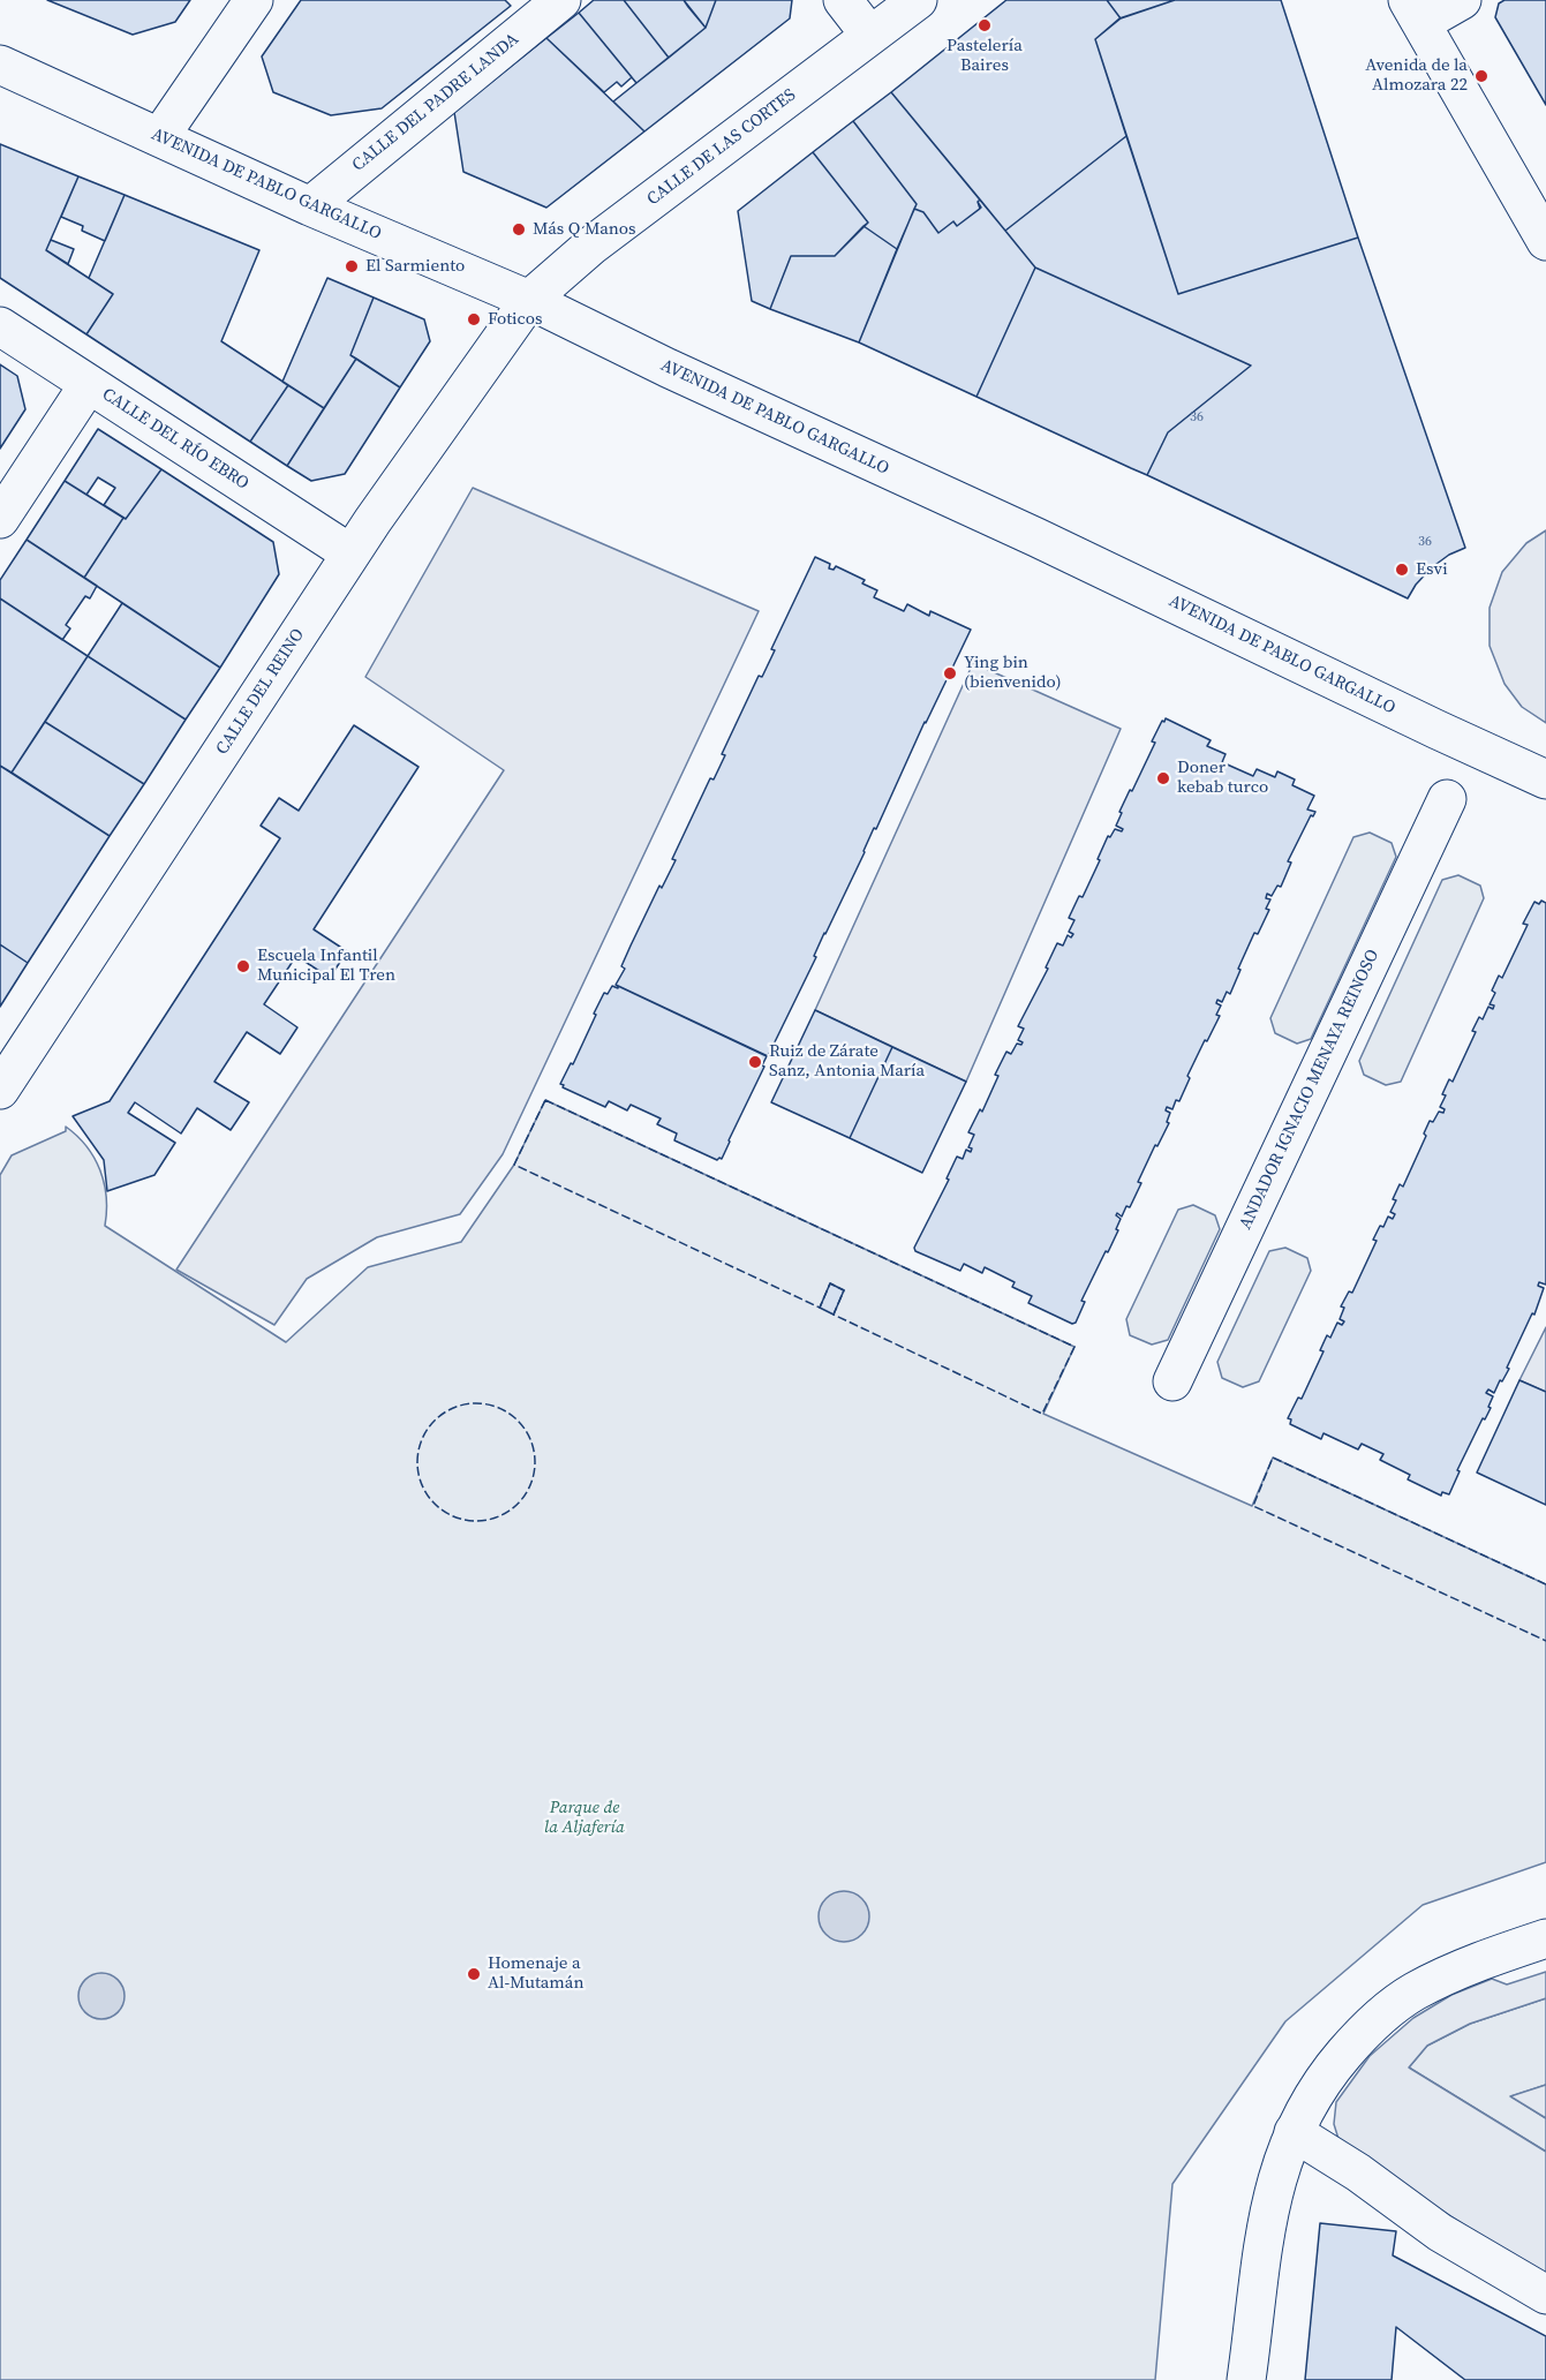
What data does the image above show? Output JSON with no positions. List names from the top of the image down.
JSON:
{
  "streets": {
    "street": [
      "CALLE DEL PADRE LANDA",
      "CALLE DE LAS CORTES",
      "AVENIDA DE PABLO GARGALLO",
      "CALLE DEL RÍO EBRO",
      "CALLE DEL REINO",
      "ANDADOR IGNACIO MENAYA REINOSO"
    ]
  },
  "crossings": [
    ["CALLE DEL PADRE LANDA", "AVENIDA DE PABLO GARGALLO"],
    ["CALLE DE LAS CORTES", "AVENIDA DE PABLO GARGALLO"],
    ["CALLE DE LAS CORTES", "CALLE DEL REINO"],
    ["AVENIDA DE PABLO GARGALLO", "CALLE DEL REINO"],
    ["CALLE DEL RÍO EBRO", "CALLE DEL REINO"]
  ],
  "parks": ["Parque de la Aljafería"],
  "places": [
    "Pastelería Baires",
    "Avenida de la Almozara 22",
    "Más Q Manos",
    "El Sarmiento",
    "Foticos",
    "Esvi",
    "Ying bin (bienvenido)",
    "Doner kebab turco",
    "Escuela Infantil Municipal El Tren",
    "Ruiz de Zárate Sanz, Antonia María",
    "Homenaje a Al-Mutamán"
  ],
  "house_numbers": ["36", "36"]
}
